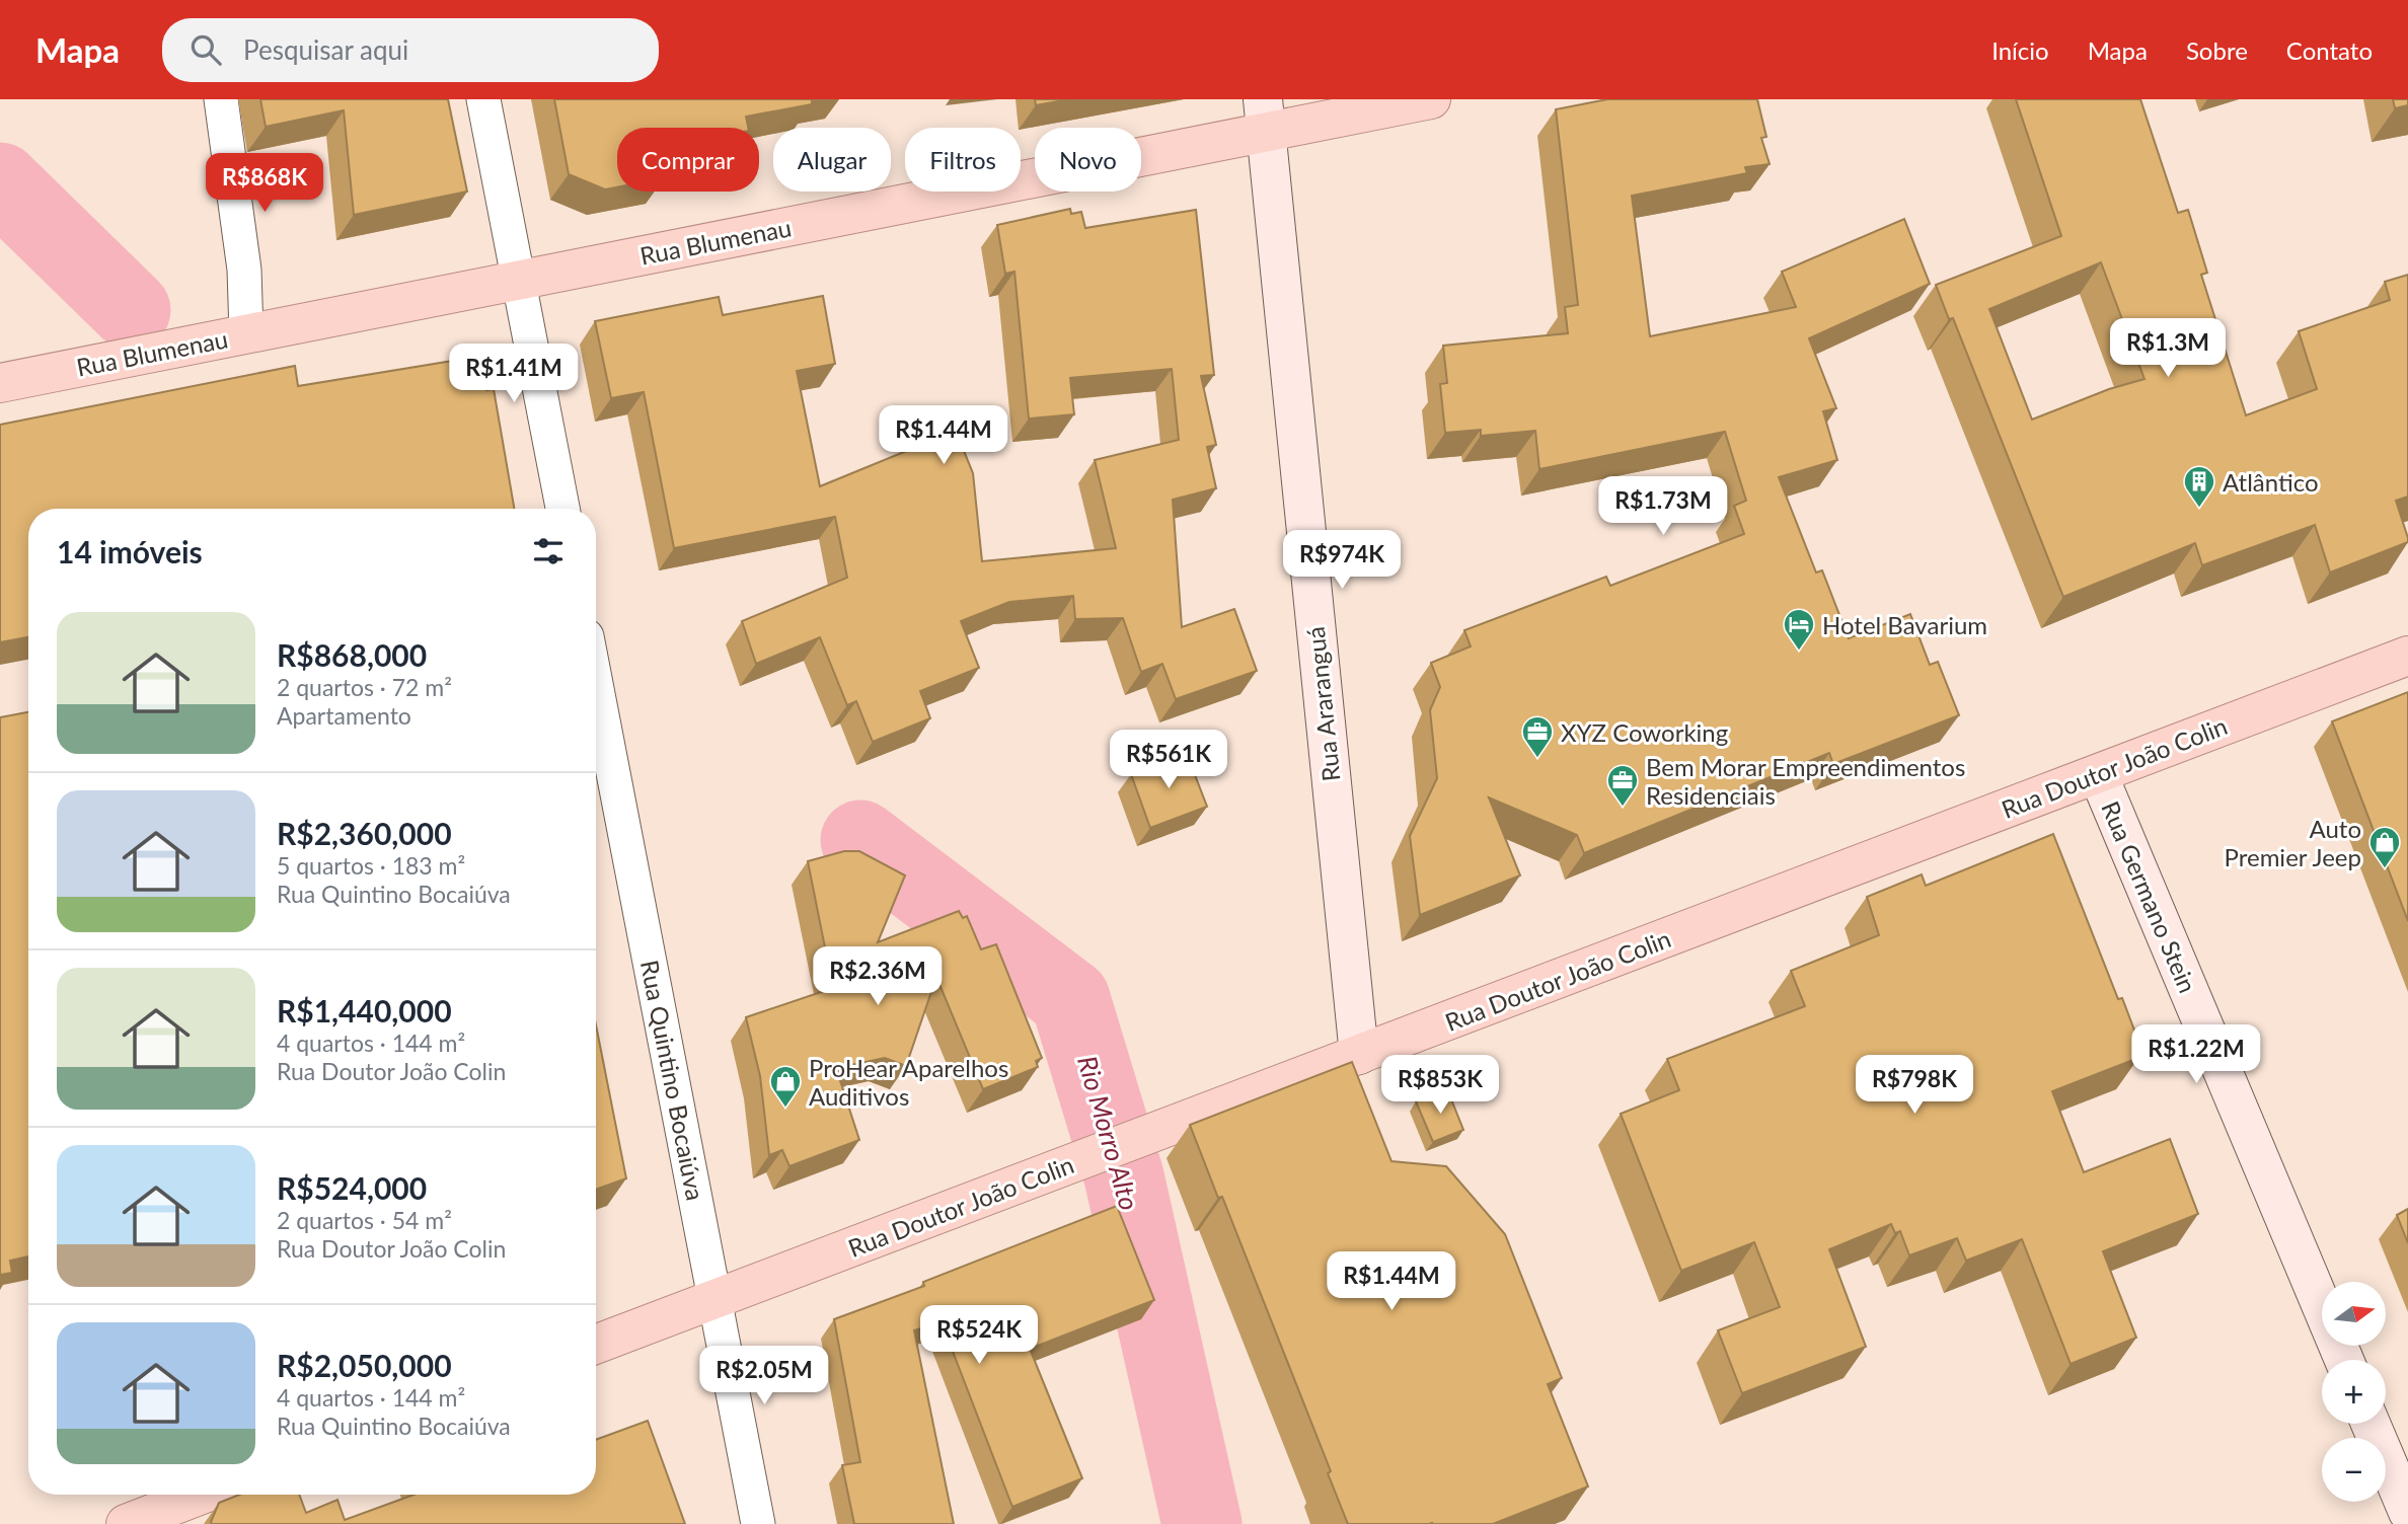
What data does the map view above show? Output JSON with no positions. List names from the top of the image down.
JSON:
{
  "streets": {
    "main road": ["Rua Blumenau", "Rua Doutor João Colin"],
    "street": ["Rua Araranguá", "Rua Germano Stein", "Rua Quintino Bocaiúva"]
  },
  "crossings": [
    ["Rua Blumenau", "Rua Araranguá"],
    ["Rua Araranguá", "Rua Doutor João Colin"],
    ["Rua Doutor João Colin", "Rua Germano Stein"],
    ["Rua Doutor João Colin", "Rua Quintino Bocaiúva"]
  ],
  "water": ["Rio Morro Alto"],
  "places": {
    "building": ["Atlântico"],
    "hotel": ["Hotel Bavarium"],
    "office": ["XYZ Coworking", "Bem Morar Empreendimentos Residenciais"],
    "shop": ["Auto Premier Jeep", "ProHear Aparelhos Auditivos"]
  },
  "north": "right",
  "page": {
    "header": "Mapa",
    "search": "Pesquisar aqui",
    "nav": [
      "Início",
      "Mapa",
      "Sobre",
      "Contato"
    ],
    "chip": [
      "Comprar",
      "Alugar",
      "Filtros",
      "Novo"
    ],
    "price": [
      "R$868K",
      "R$1.3M",
      "R$1.41M",
      "R$1.44M",
      "R$1.73M",
      "R$974K",
      "R$561K",
      "R$2.36M",
      "R$1.22M",
      "R$853K",
      "R$798K",
      "R$1.44M",
      "R$524K",
      "R$2.05M"
    ],
    "heading": "14 imóveis",
    "list": [
      {
        "name": "R$868,000",
        "note": "2 quartos · 72 m² · Apartamento"
      },
      {
        "name": "R$2,360,000",
        "note": "5 quartos · 183 m² · Rua Quintino Bocaiúva"
      },
      {
        "name": "R$1,440,000",
        "note": "4 quartos · 144 m² · Rua Doutor João Colin"
      },
      {
        "name": "R$524,000",
        "note": "2 quartos · 54 m² · Rua Doutor João Colin"
      },
      {
        "name": "R$2,050,000",
        "note": "4 quartos · 144 m² · Rua Quintino Bocaiúva"
      }
    ],
    "map_buttons": ["+", "−"]
  }
}
